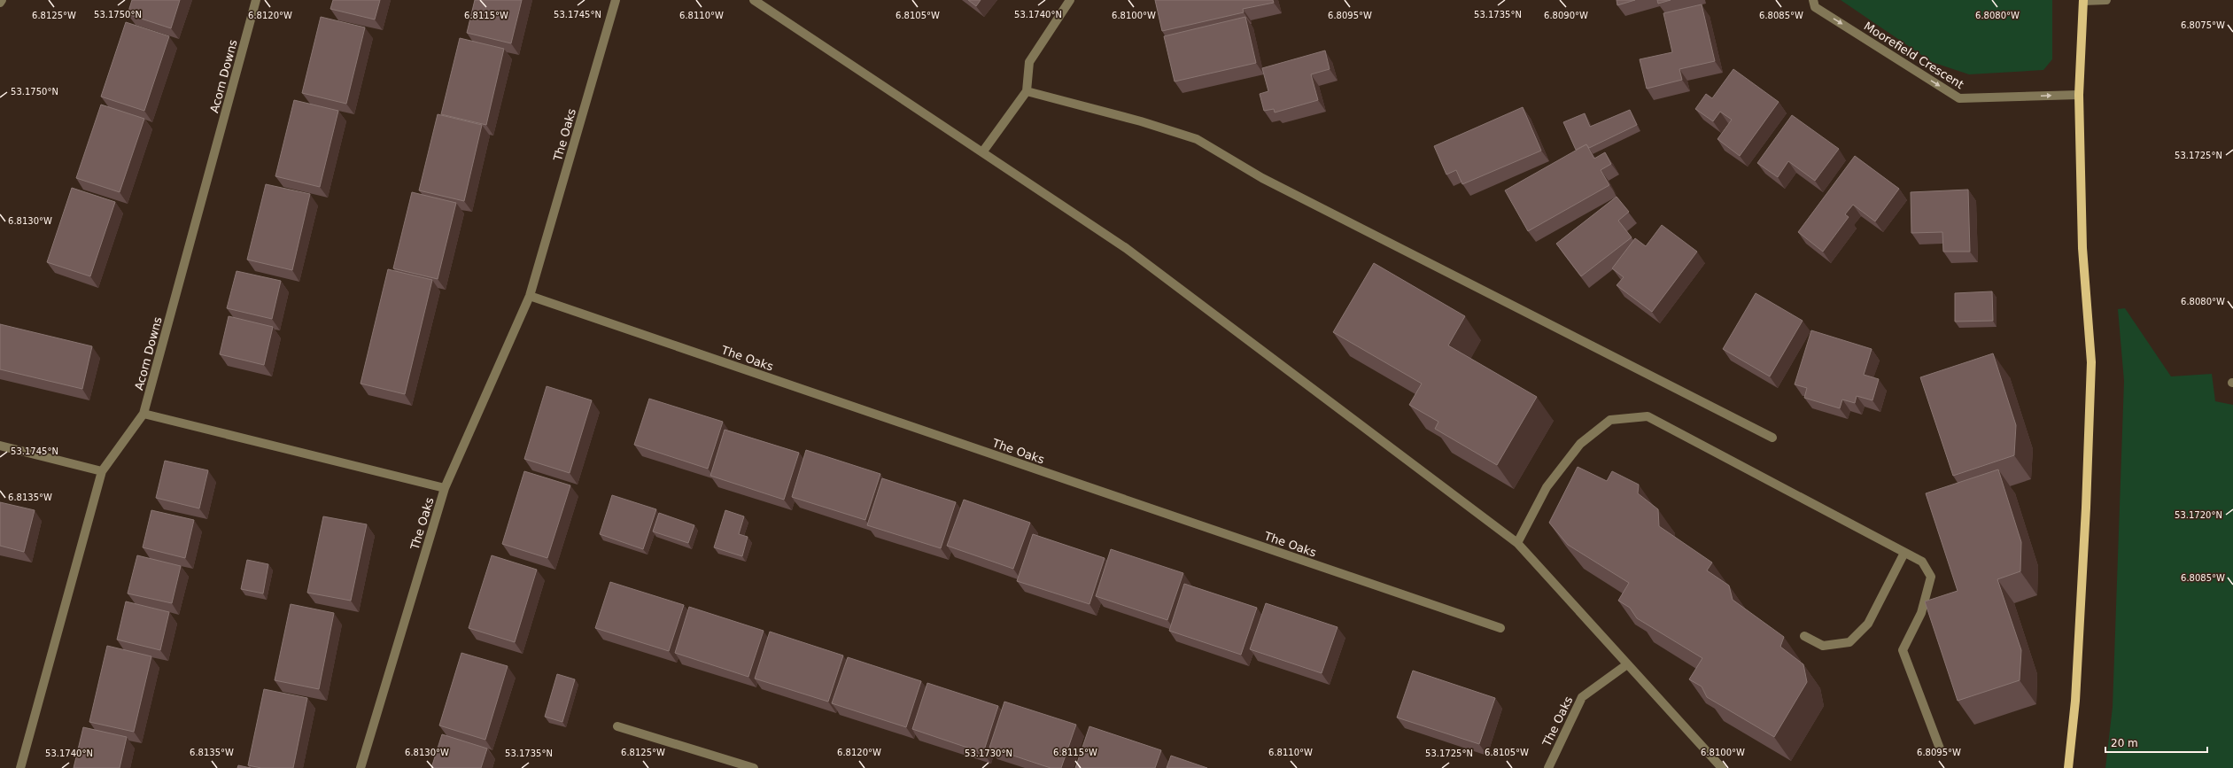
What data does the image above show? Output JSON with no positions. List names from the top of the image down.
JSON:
{
  "streets": {
    "street": ["Moorefield Crescent", "Acorn Downs", "The Oaks"]
  },
  "one_way": ["Moorefield Crescent"],
  "scale_bar": "20 m",
  "coordinates": [
    "53.1745°N",
    "53.1750°N",
    "53.1740°N",
    "53.1735°N",
    "6.8125°W",
    "6.8120°W",
    "6.8115°W",
    "6.8110°W",
    "6.8105°W",
    "6.8100°W",
    "6.8095°W",
    "6.8090°W",
    "6.8085°W",
    "6.8080°W",
    "6.8075°W",
    "53.1725°N",
    "6.8130°W",
    "6.8135°W",
    "53.1720°N",
    "53.1730°N"
  ]
}
